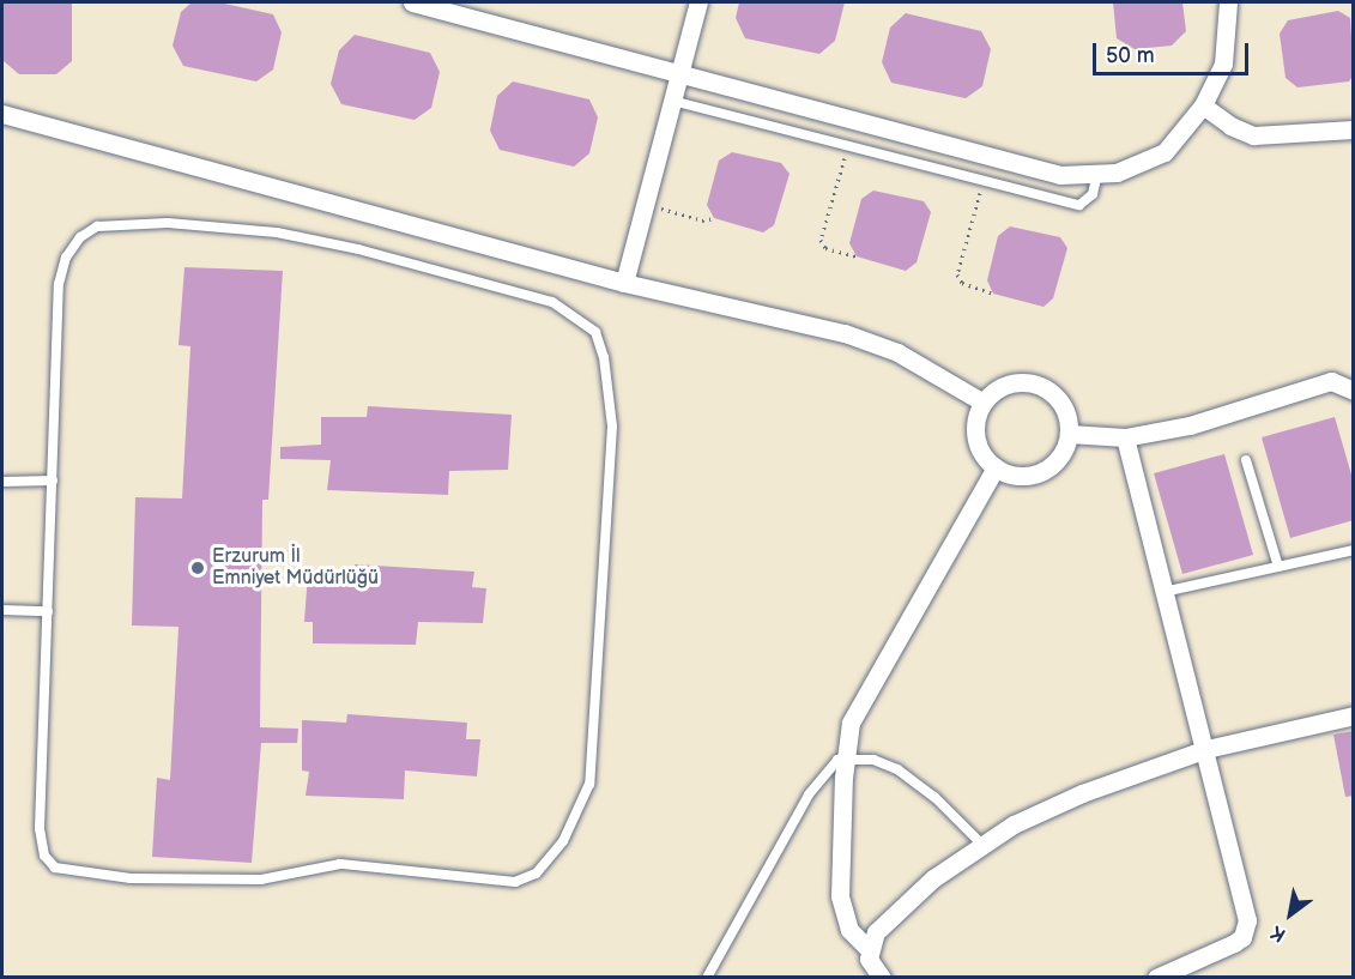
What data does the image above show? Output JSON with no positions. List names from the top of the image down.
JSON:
{
  "places": ["Erzurum İl Emniyet Müdürlüğü"],
  "scale_bar": "50 m",
  "north": "bottom left"
}
